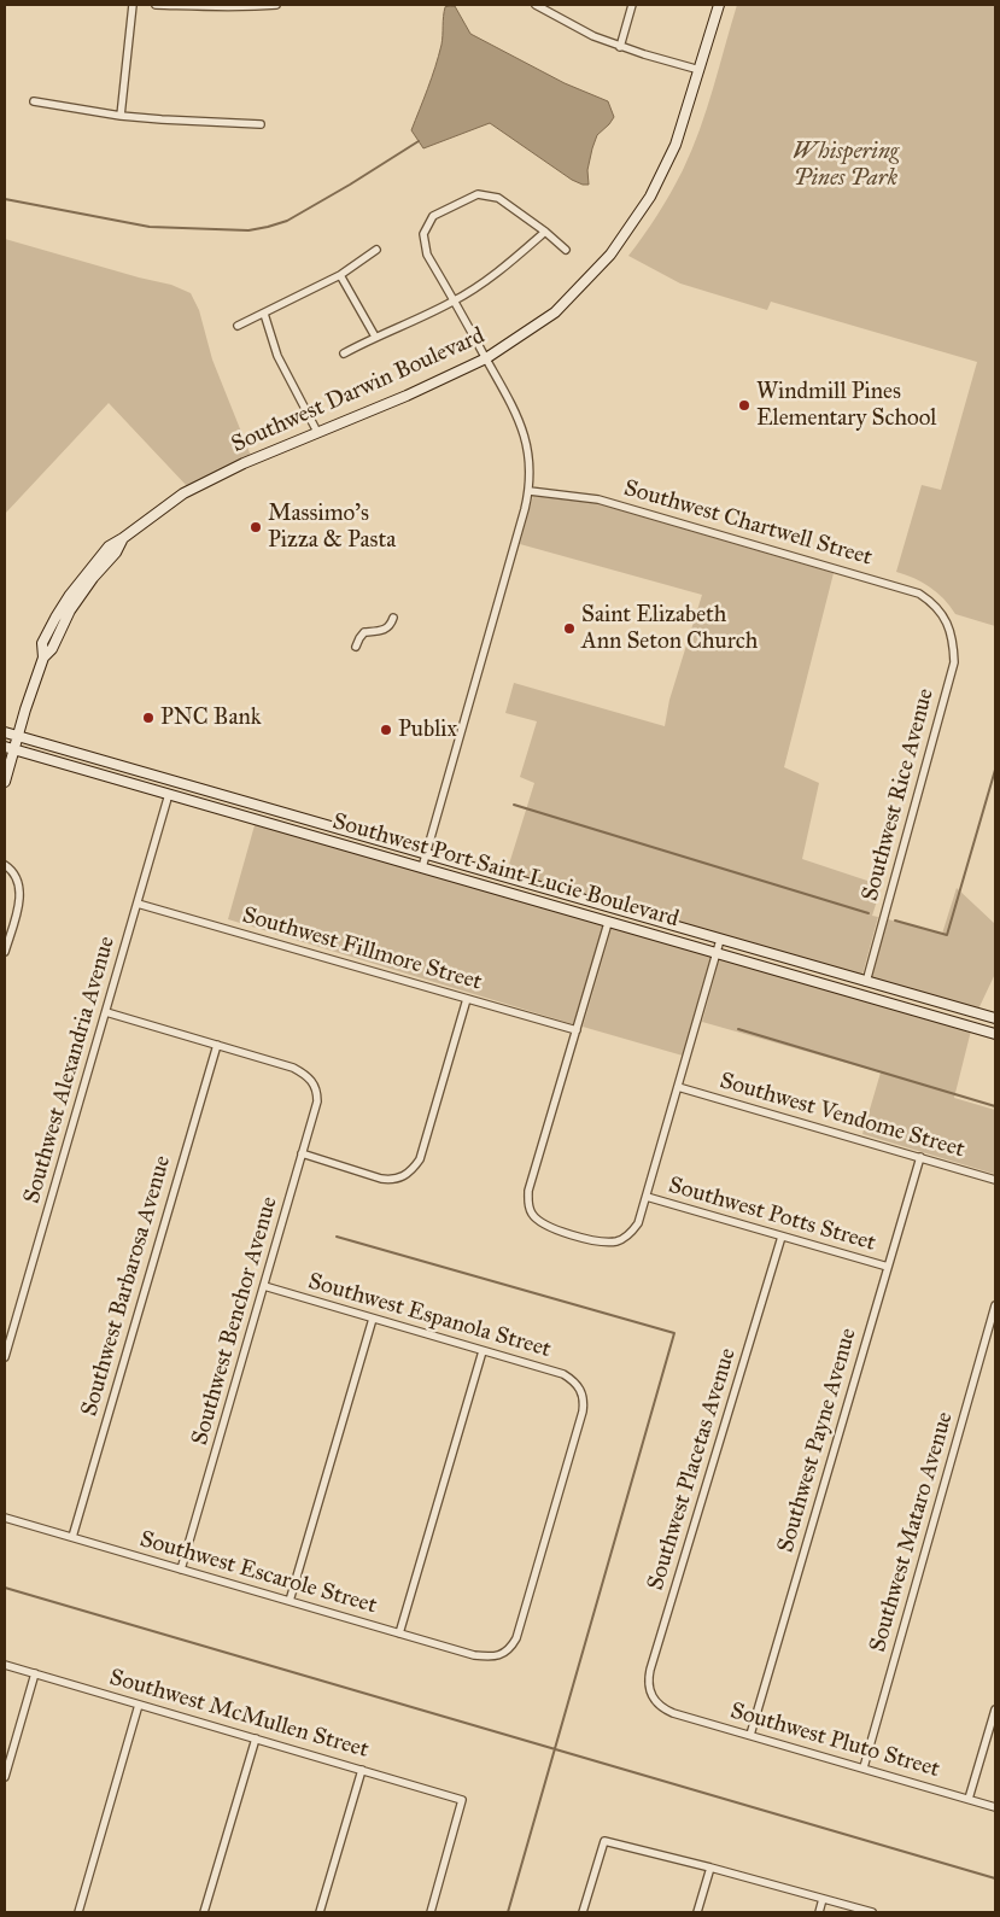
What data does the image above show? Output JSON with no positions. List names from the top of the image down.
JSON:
{
  "streets": {
    "main road": ["Southwest Darwin Boulevard", "Southwest Port Saint Lucie Boulevard"],
    "street": [
      "Southwest Chartwell Street",
      "Southwest Rice Avenue",
      "Southwest Fillmore Street",
      "Southwest Alexandria Avenue",
      "Southwest Vendome Street",
      "Southwest Potts Street",
      "Southwest Barbarosa Avenue",
      "Southwest Espanola Street",
      "Southwest Benchor Avenue",
      "Southwest Payne Avenue",
      "Southwest Placetas Avenue",
      "Southwest Mataro Avenue",
      "Southwest Escarole Street",
      "Southwest McMullen Street",
      "Southwest Pluto Street"
    ]
  },
  "crossings": [
    ["Southwest Darwin Boulevard", "Southwest Port Saint Lucie Boulevard"],
    ["Southwest Chartwell Street", "Southwest Rice Avenue"],
    ["Southwest Rice Avenue", "Southwest Port Saint Lucie Boulevard"],
    ["Southwest Port Saint Lucie Boulevard", "Southwest Alexandria Avenue"],
    ["Southwest Fillmore Street", "Southwest Alexandria Avenue"],
    ["Southwest Vendome Street", "Southwest Payne Avenue"],
    ["Southwest Potts Street", "Southwest Payne Avenue"],
    ["Southwest Potts Street", "Southwest Placetas Avenue"],
    ["Southwest Barbarosa Avenue", "Southwest Benchor Avenue"],
    ["Southwest Barbarosa Avenue", "Southwest Escarole Street"],
    ["Southwest Espanola Street", "Southwest Benchor Avenue"],
    ["Southwest Espanola Street", "Southwest Escarole Street"],
    ["Southwest Benchor Avenue", "Southwest Escarole Street"],
    ["Southwest Payne Avenue", "Southwest Pluto Street"],
    ["Southwest Placetas Avenue", "Southwest Pluto Street"],
    ["Southwest Mataro Avenue", "Southwest Pluto Street"]
  ],
  "parks": ["Whispering Pines Park"],
  "places": [
    "Windmill Pines Elementary School",
    "Massimo's Pizza & Pasta",
    "Saint Elizabeth Ann Seton Church",
    "PNC Bank",
    "Publix"
  ]
}
